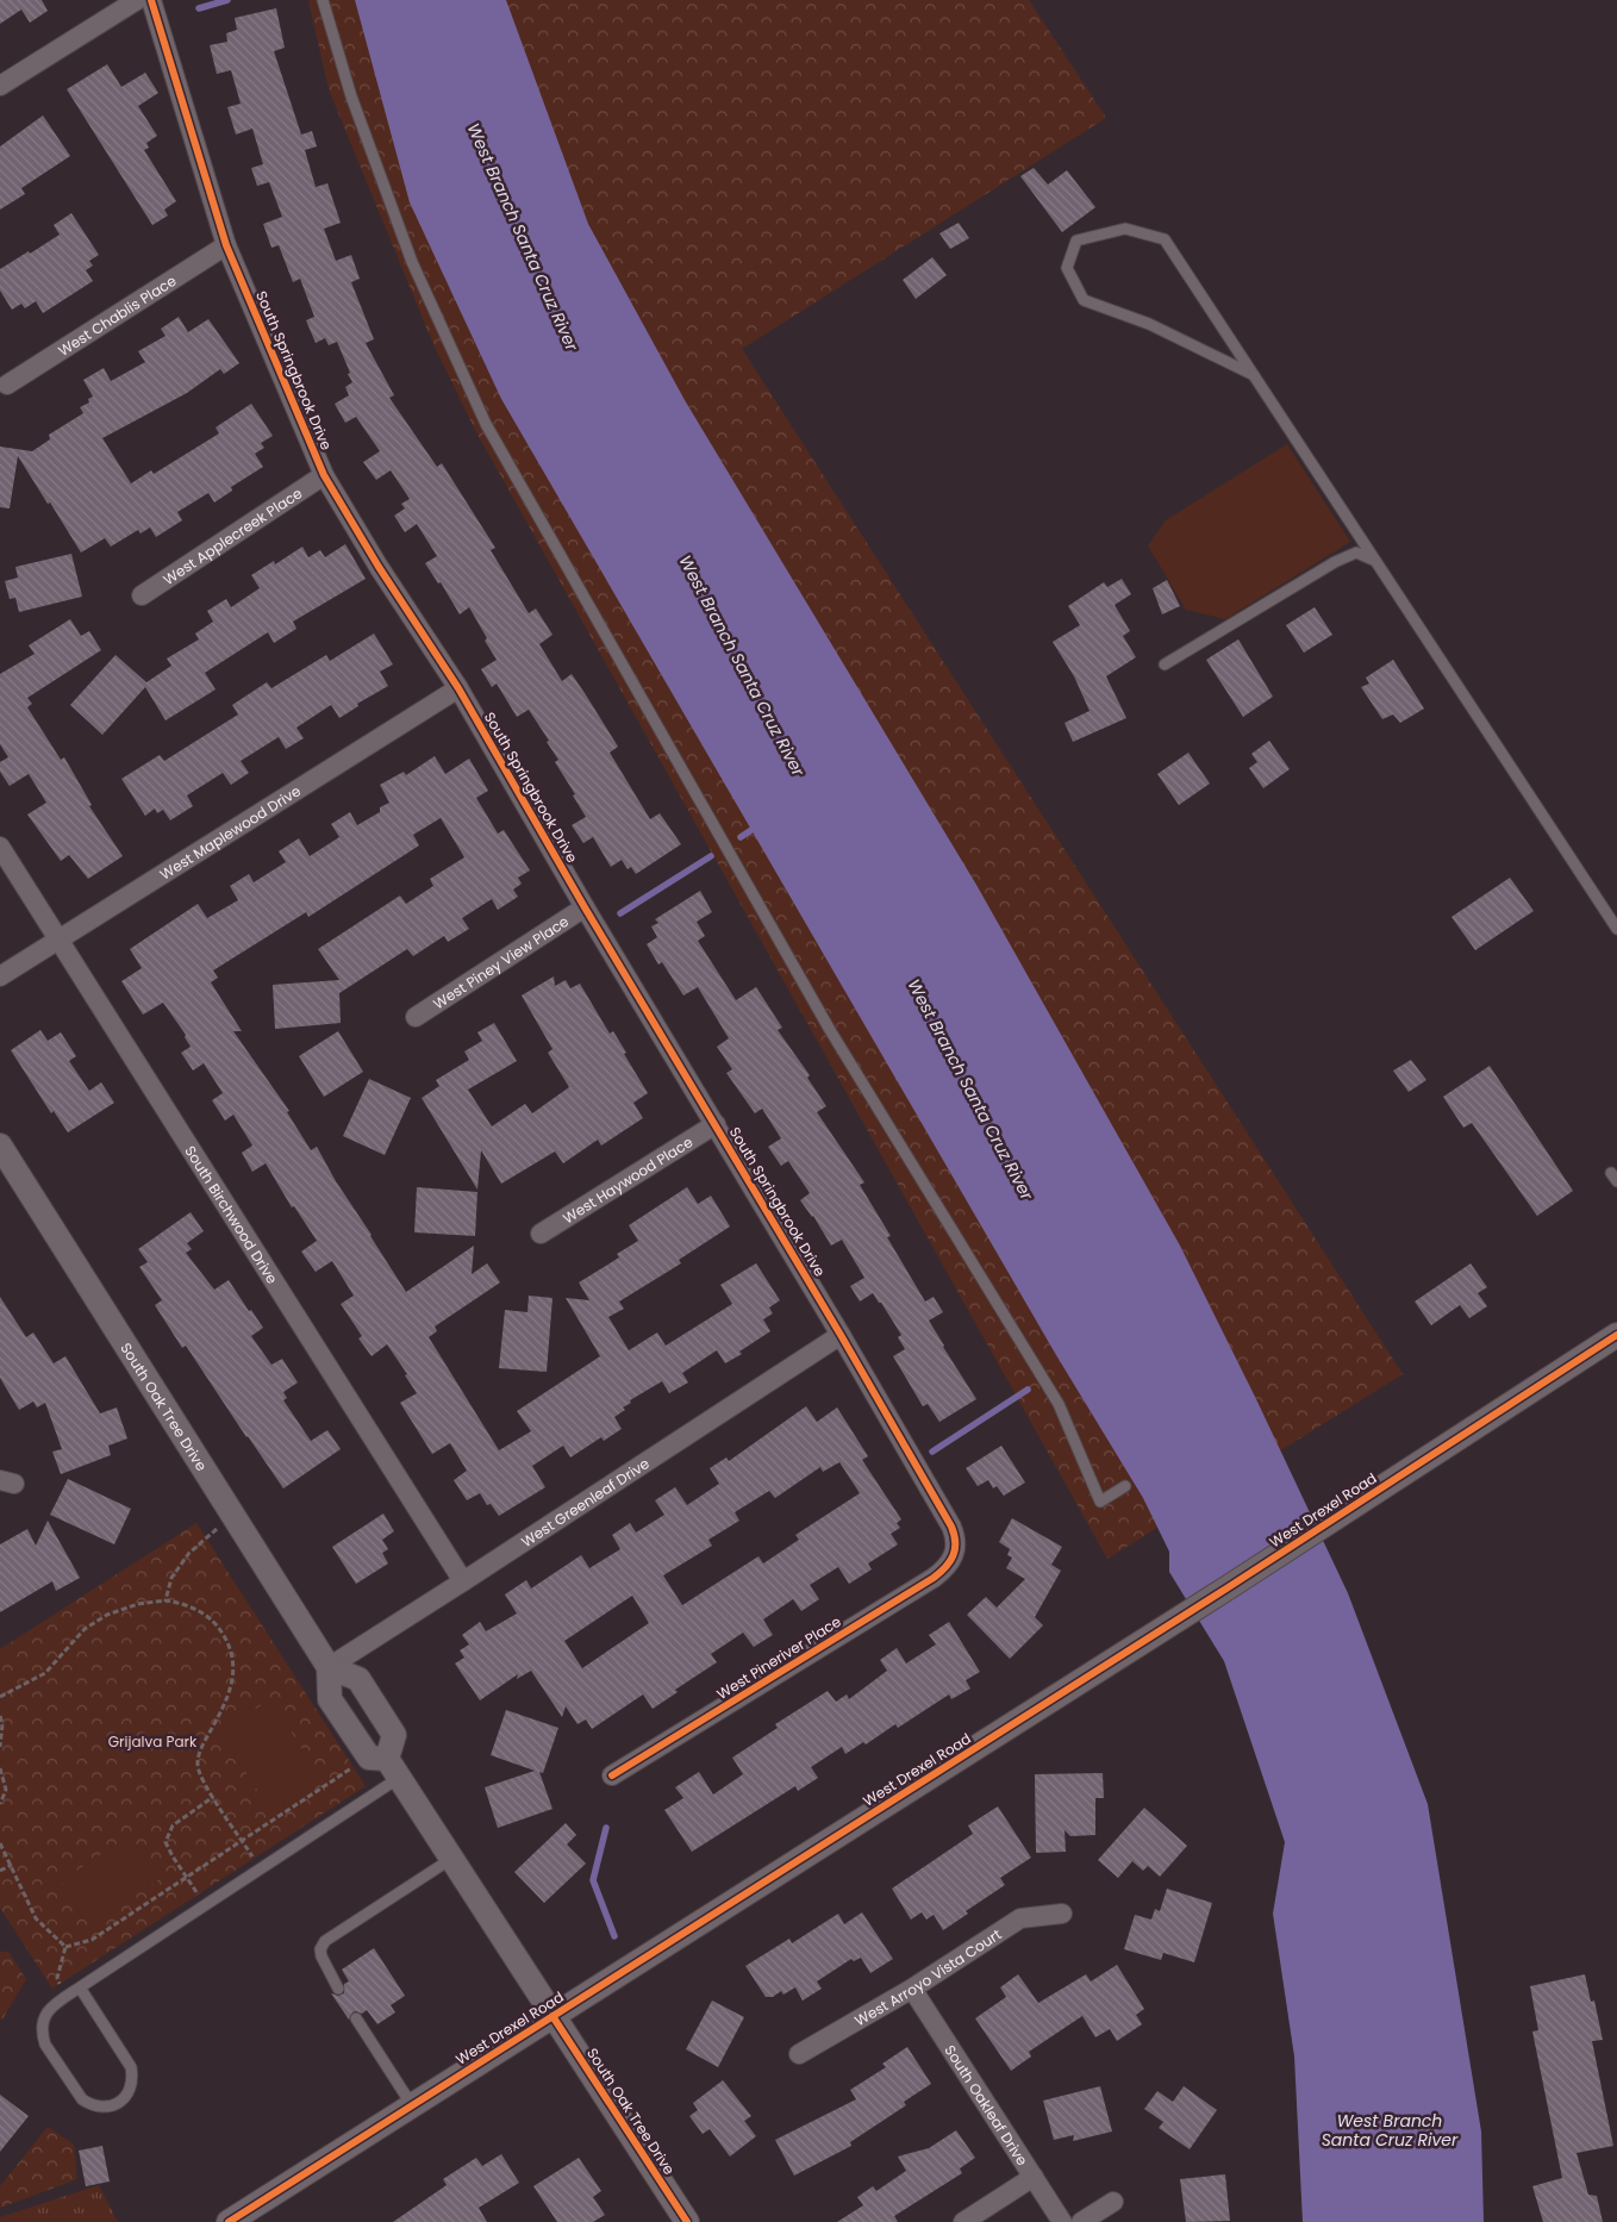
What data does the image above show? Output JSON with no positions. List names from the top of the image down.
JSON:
{
  "streets": {
    "street": [
      "West Chablis Place",
      "South Springbrook Drive",
      "West Applecreek Place",
      "West Maplewood Drive",
      "West Piney View Place",
      "West Haywood Place",
      "South Birchwood Drive",
      "South Oak Tree Drive",
      "West Greenleaf Drive",
      "West Drexel Road",
      "West Pineriver Place",
      "West Arroyo Vista Court",
      "South Oakleaf Drive"
    ]
  },
  "crossings": [
    ["West Chablis Place", "South Springbrook Drive"],
    ["South Springbrook Drive", "West Applecreek Place"],
    ["South Springbrook Drive", "West Maplewood Drive"],
    ["South Springbrook Drive", "West Piney View Place"],
    ["South Springbrook Drive", "West Haywood Place"],
    ["South Springbrook Drive", "West Greenleaf Drive"],
    ["South Springbrook Drive", "West Pineriver Place"],
    ["West Maplewood Drive", "South Birchwood Drive"],
    ["South Birchwood Drive", "West Greenleaf Drive"],
    ["South Oak Tree Drive", "West Greenleaf Drive"],
    ["South Oak Tree Drive", "West Drexel Road"],
    ["West Arroyo Vista Court", "South Oakleaf Drive"]
  ],
  "water": ["West Branch Santa Cruz River"],
  "parks": ["Grijalva Park"]
}
